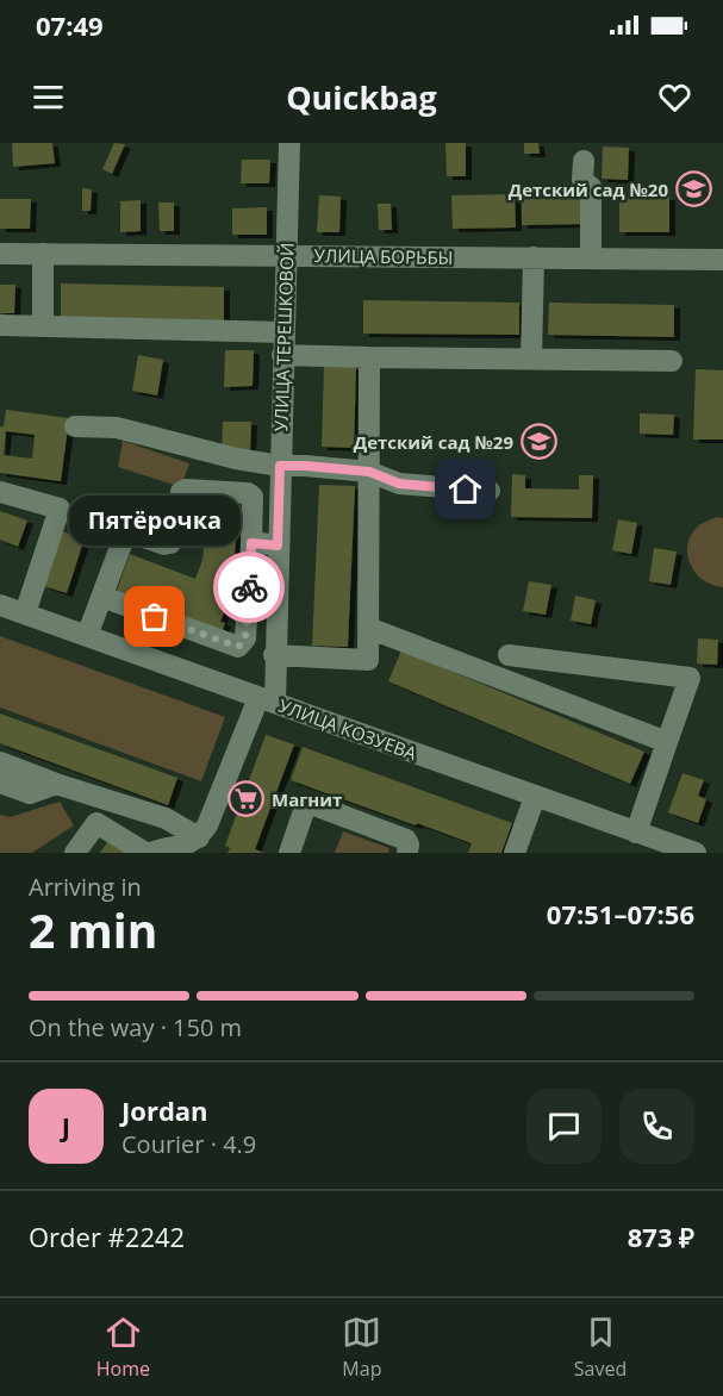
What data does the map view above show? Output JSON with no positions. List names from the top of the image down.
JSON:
{
  "streets": {
    "street": ["УЛИЦА БОРЬБЫ", "УЛИЦА ТЕРЕШКОВОЙ", "УЛИЦА КОЗУЕВА"]
  },
  "crossings": [
    ["УЛИЦА БОРЬБЫ", "УЛИЦА ТЕРЕШКОВОЙ"],
    ["УЛИЦА ТЕРЕШКОВОЙ", "УЛИЦА КОЗУЕВА"]
  ],
  "places": {
    "school or university": ["Детский сад №20", "Детский сад №29"],
    "other": ["Пятёрочка"],
    "supermarket": ["Магнит"]
  },
  "page": {
    "status": "07:49",
    "header": "Quickbag",
    "bubble": "Пятёрочка",
    "heading": ["2 min", "Arriving in", "07:51–07:56"],
    "panel": [
      "Jordan",
      "Courier · 4.9",
      "Order #2242",
      "873 ₽"
    ],
    "bar": "On the way · 150 m",
    "round": "J",
    "tabs": ["Home", "Map", "Saved"]
  }
}
